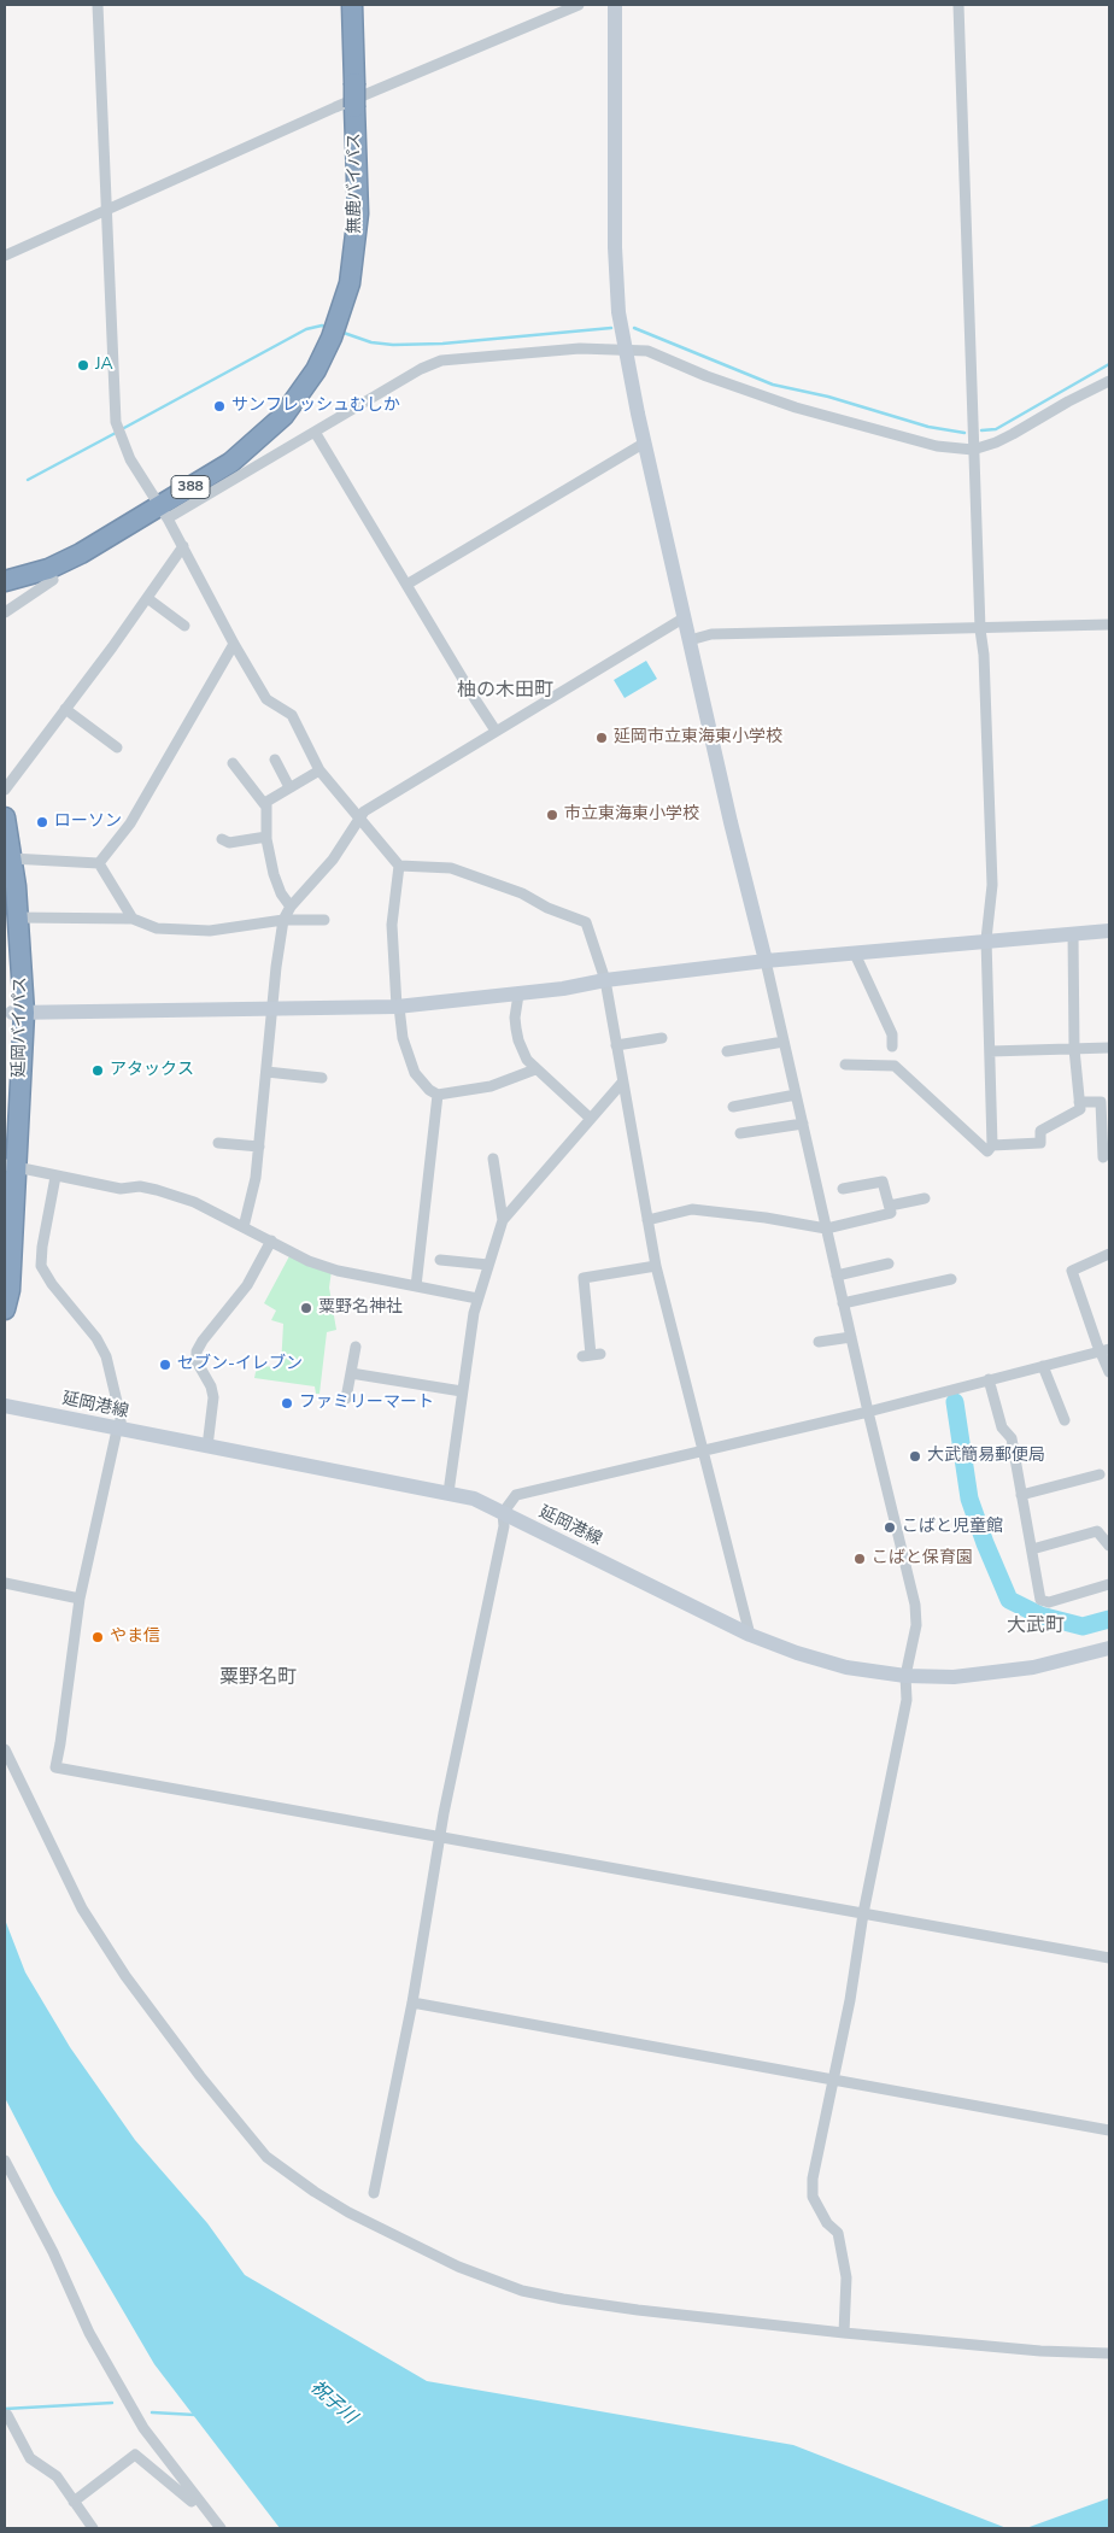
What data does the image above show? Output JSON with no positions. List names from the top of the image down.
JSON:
{
  "streets": {
    "highway": ["無鹿バイパス", "388", "延岡バイパス"],
    "street": ["延岡港線"]
  },
  "districts": ["柚の木田町", "大武町", "粟野名町"],
  "water": ["祝子川"],
  "places": [
    "JA",
    "サンフレッシュむしか",
    "延岡市立東海東小学校",
    "市立東海東小学校",
    "ローソン",
    "アタックス",
    "粟野名神社",
    "セブン-イレブン",
    "ファミリーマート",
    "大武簡易郵便局",
    "こばと児童館",
    "こばと保育園",
    "やま信"
  ]
}
